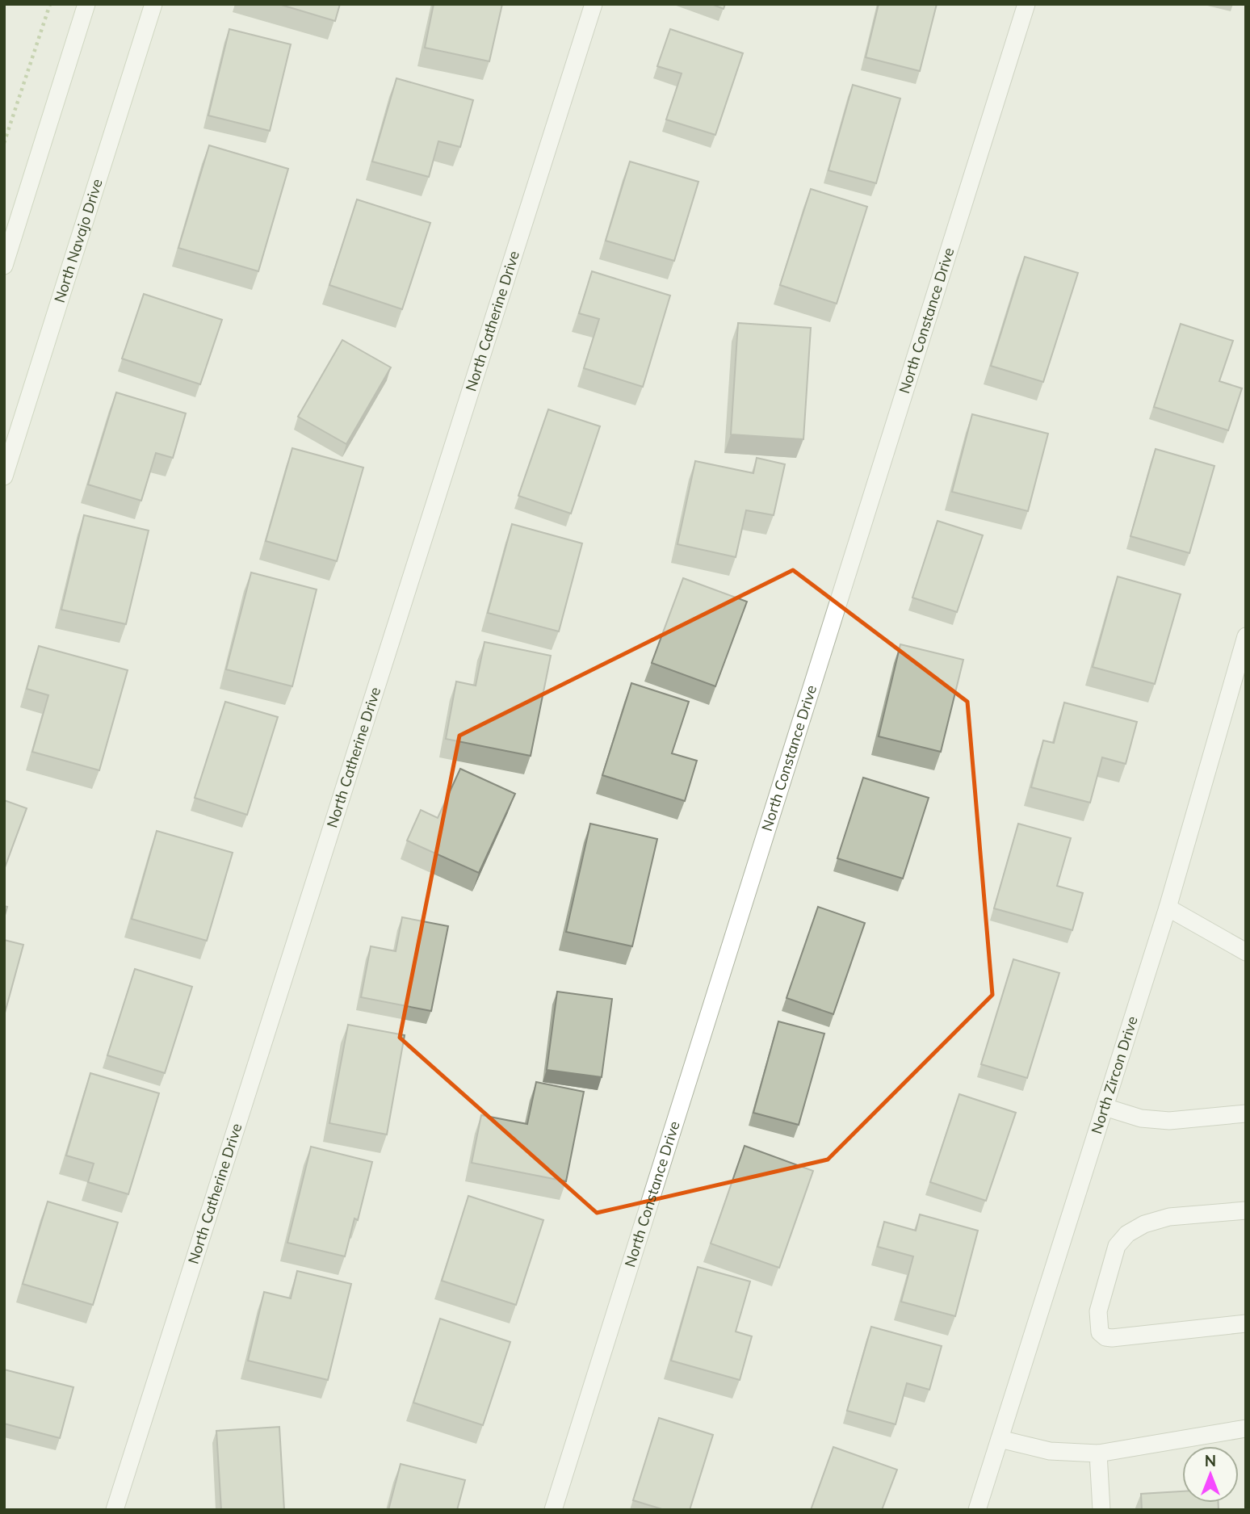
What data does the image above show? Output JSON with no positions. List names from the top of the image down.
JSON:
{
  "streets": {
    "street": [
      "North Navajo Drive",
      "North Catherine Drive",
      "North Constance Drive",
      "North Zircon Drive"
    ]
  },
  "north": "top"
}
